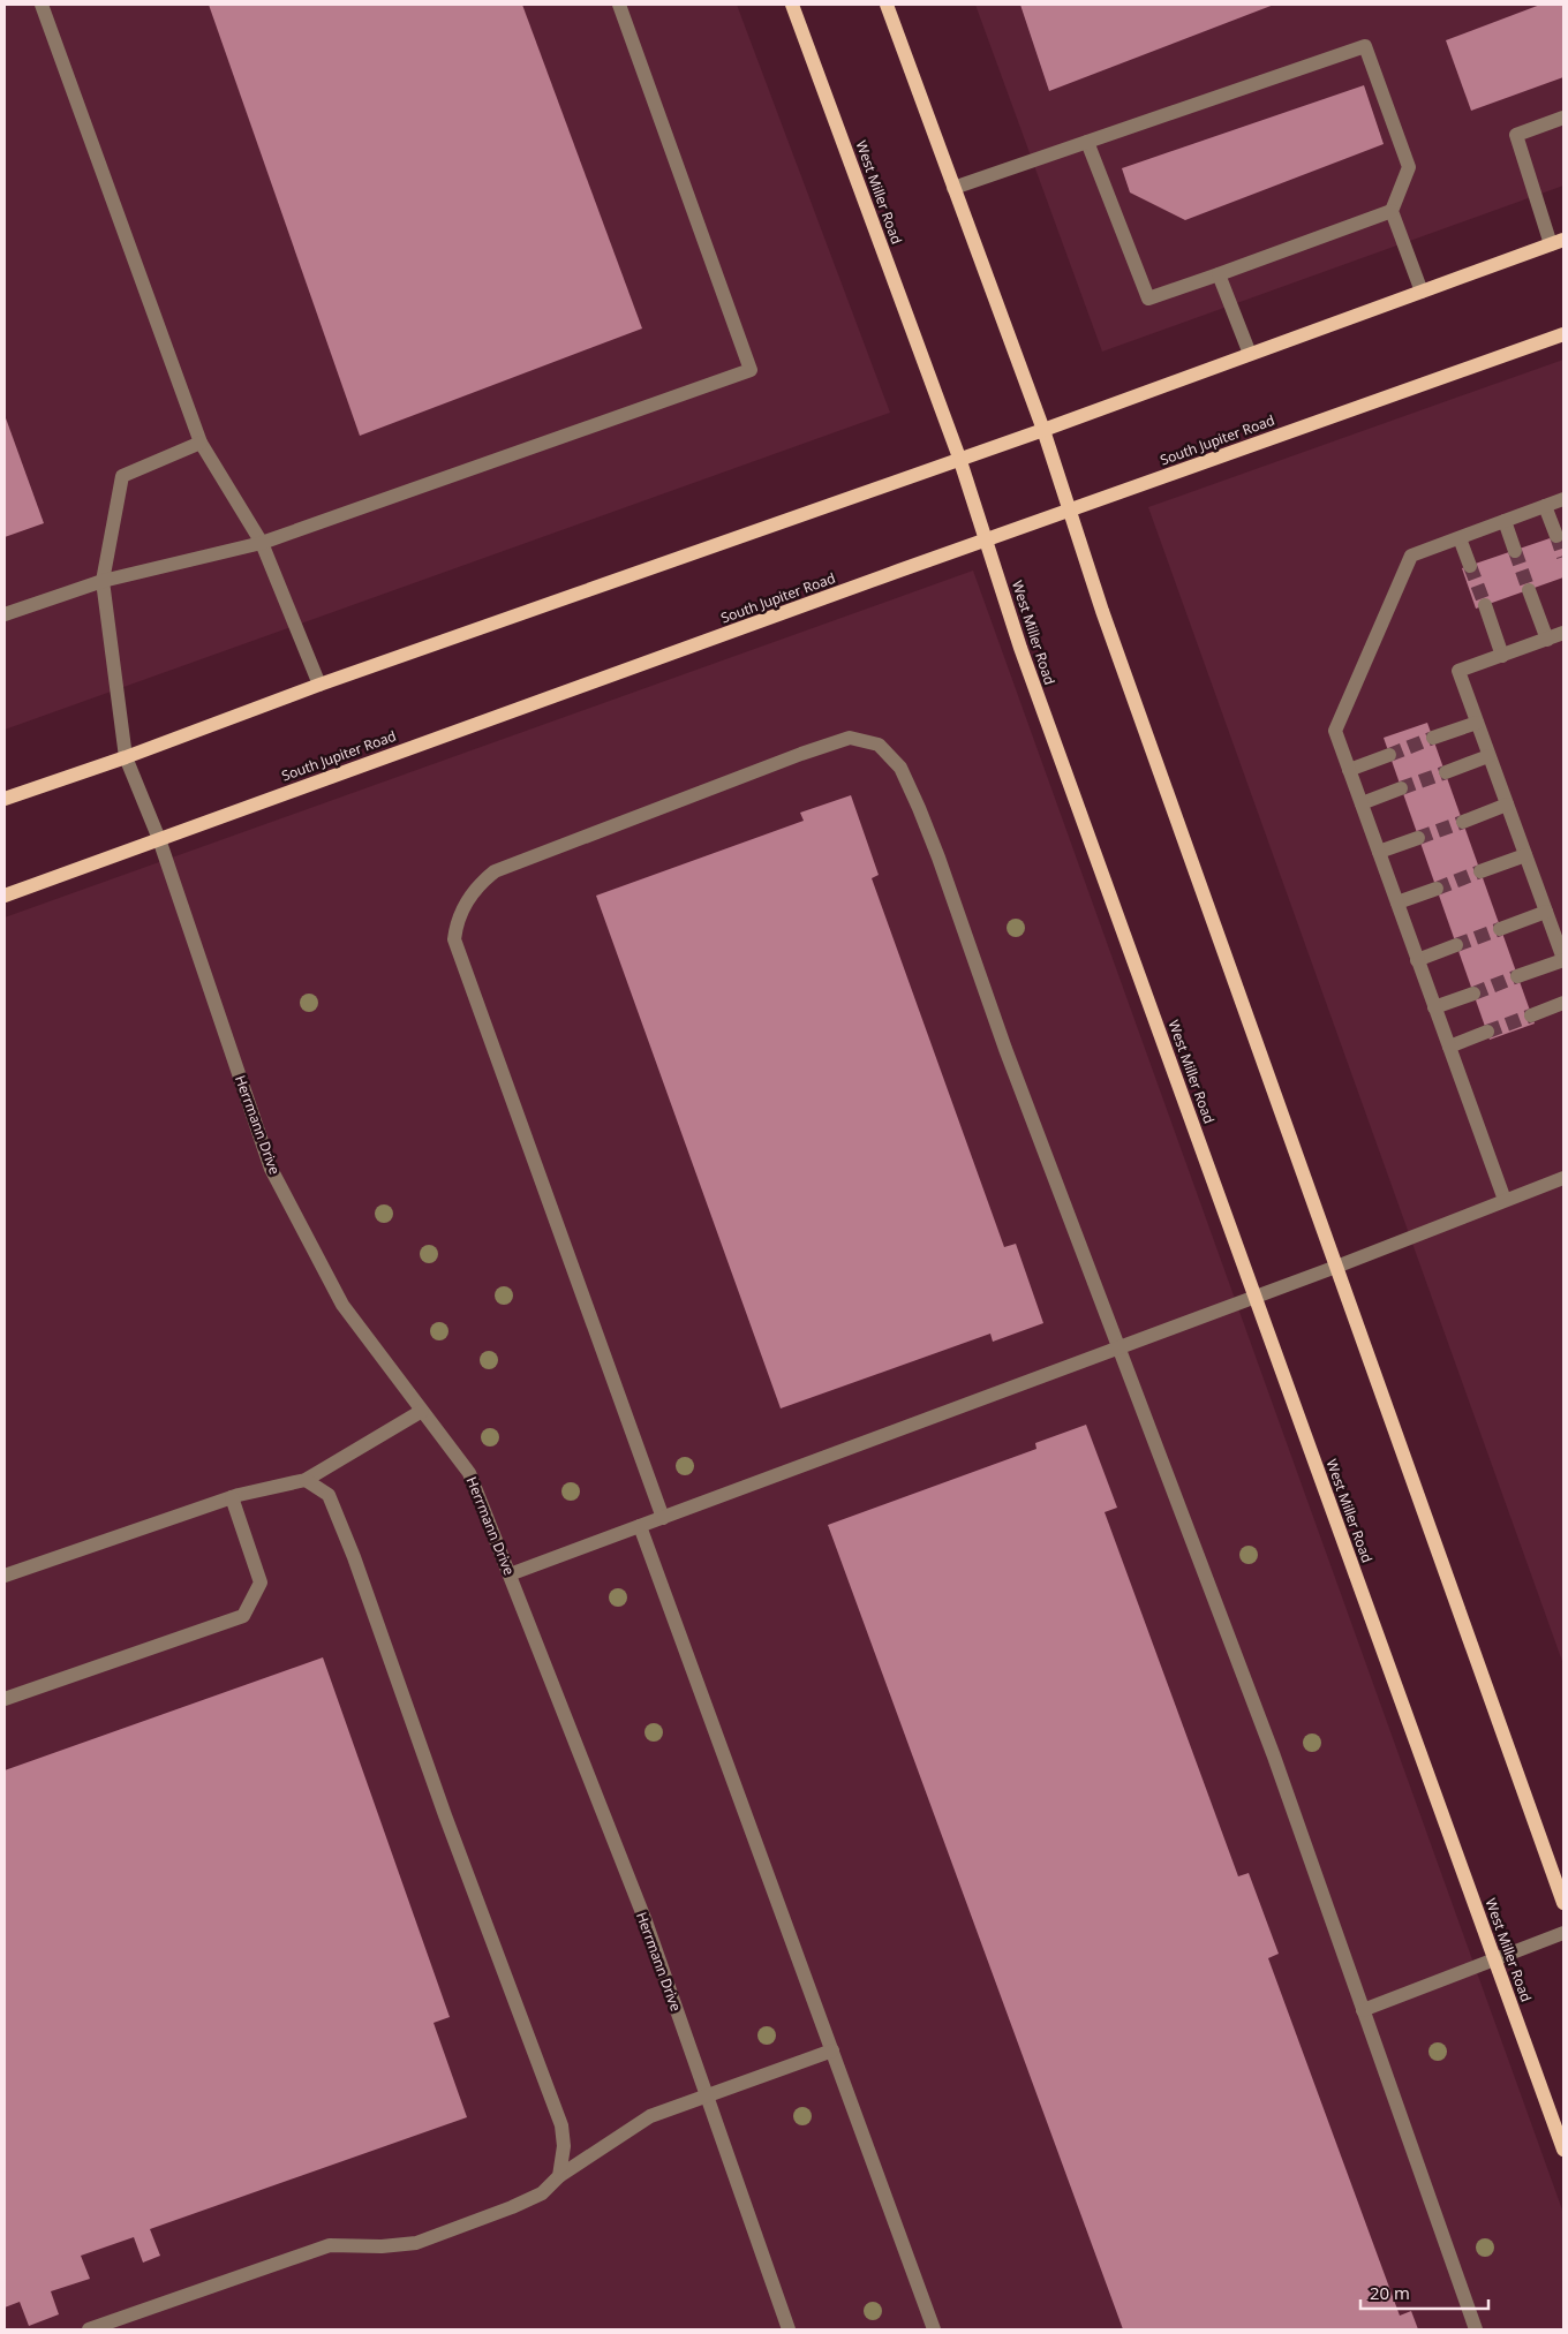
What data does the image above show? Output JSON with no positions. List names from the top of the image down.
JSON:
{
  "streets": {
    "main road": ["West Miller Road", "South Jupiter Road"],
    "street": ["Herrmann Drive"]
  },
  "crossings": [
    ["West Miller Road", "South Jupiter Road"],
    ["South Jupiter Road", "Herrmann Drive"]
  ],
  "scale_bar": "20 m"
}
